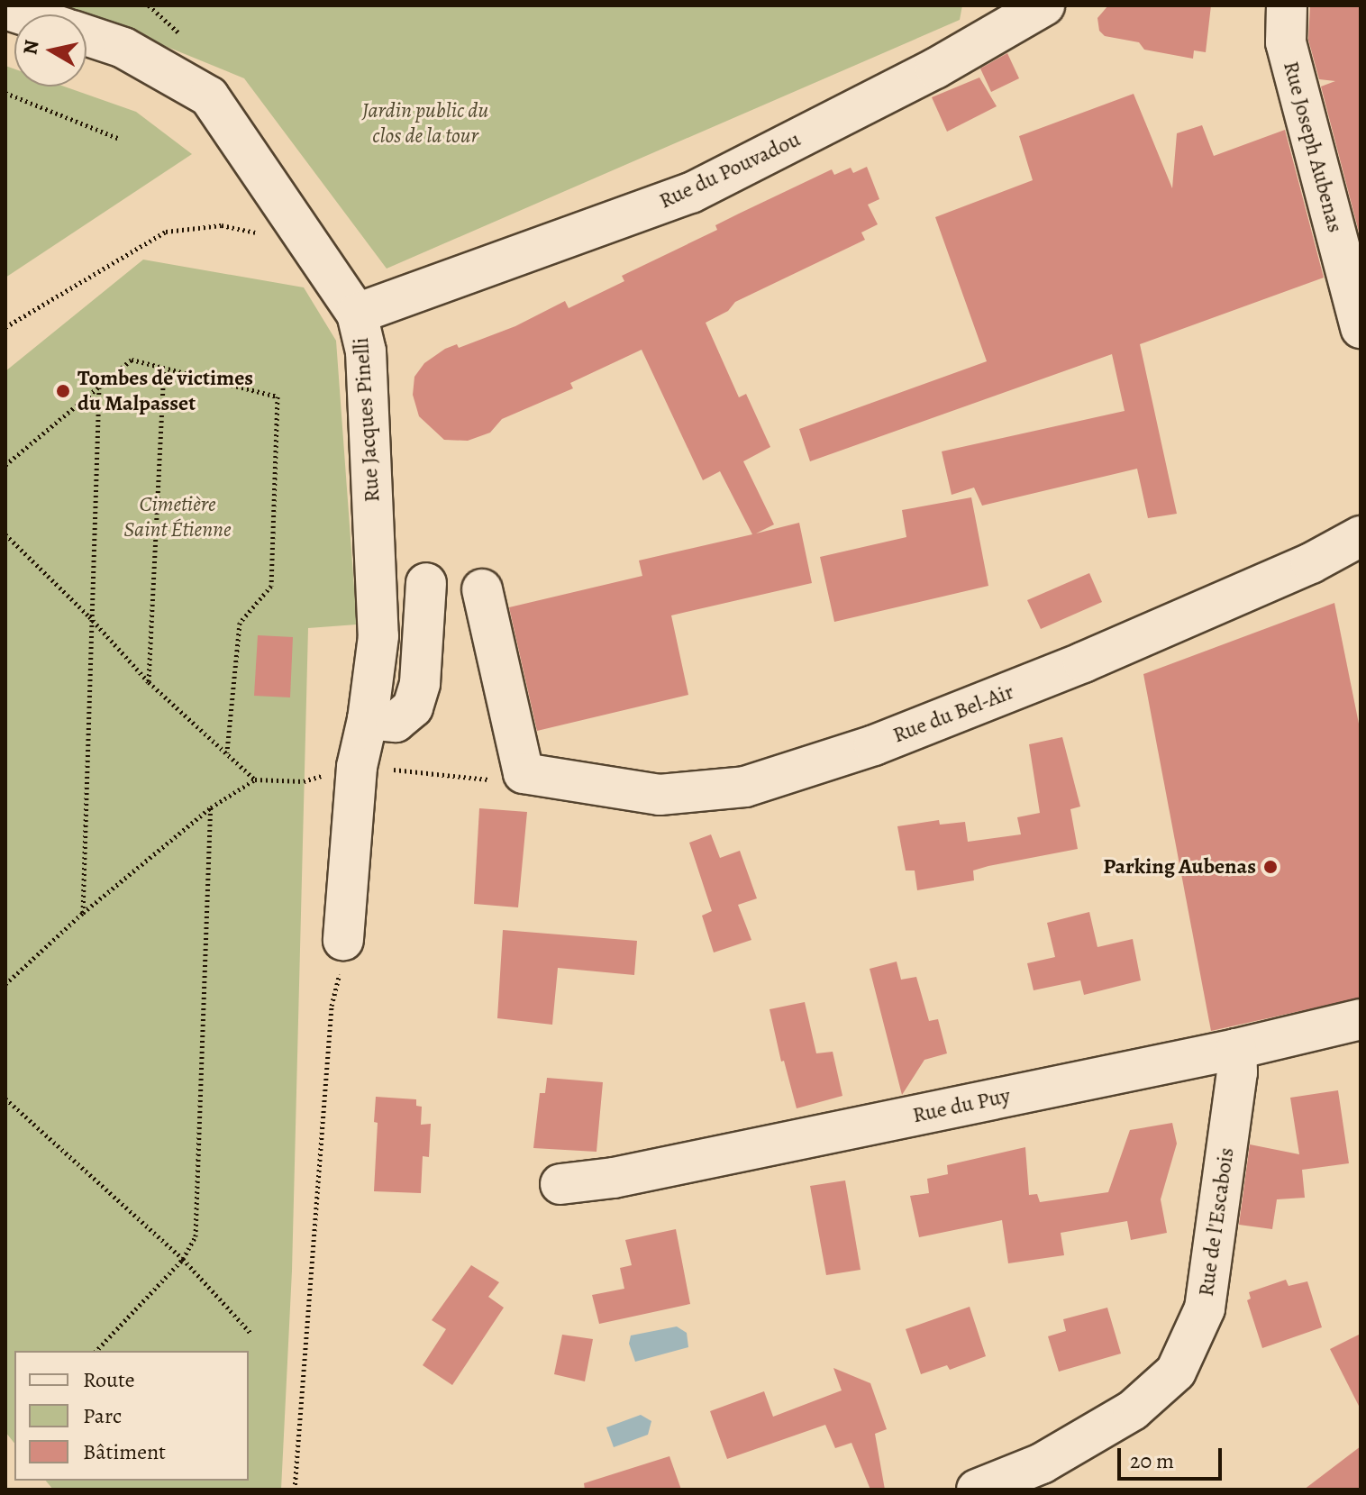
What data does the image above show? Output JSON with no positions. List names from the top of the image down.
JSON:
{
  "streets": {
    "street": [
      "Rue Joseph Aubenas",
      "Rue du Pouvadou",
      "Rue Jacques Pinelli",
      "Rue du Bel-Air",
      "Rue du Puy",
      "Rue de l'Escabois"
    ]
  },
  "crossings": [
    ["Rue du Pouvadou", "Rue Jacques Pinelli"],
    ["Rue du Puy", "Rue de l'Escabois"]
  ],
  "parks": ["Jardin public du clos de la tour", "Cimetière Saint Étienne"],
  "places": ["Tombes de victimes du Malpasset", "Parking Aubenas"],
  "legend": ["Route", "Parc", "Bâtiment"],
  "scale_bar": "20 m",
  "north": "left"
}
